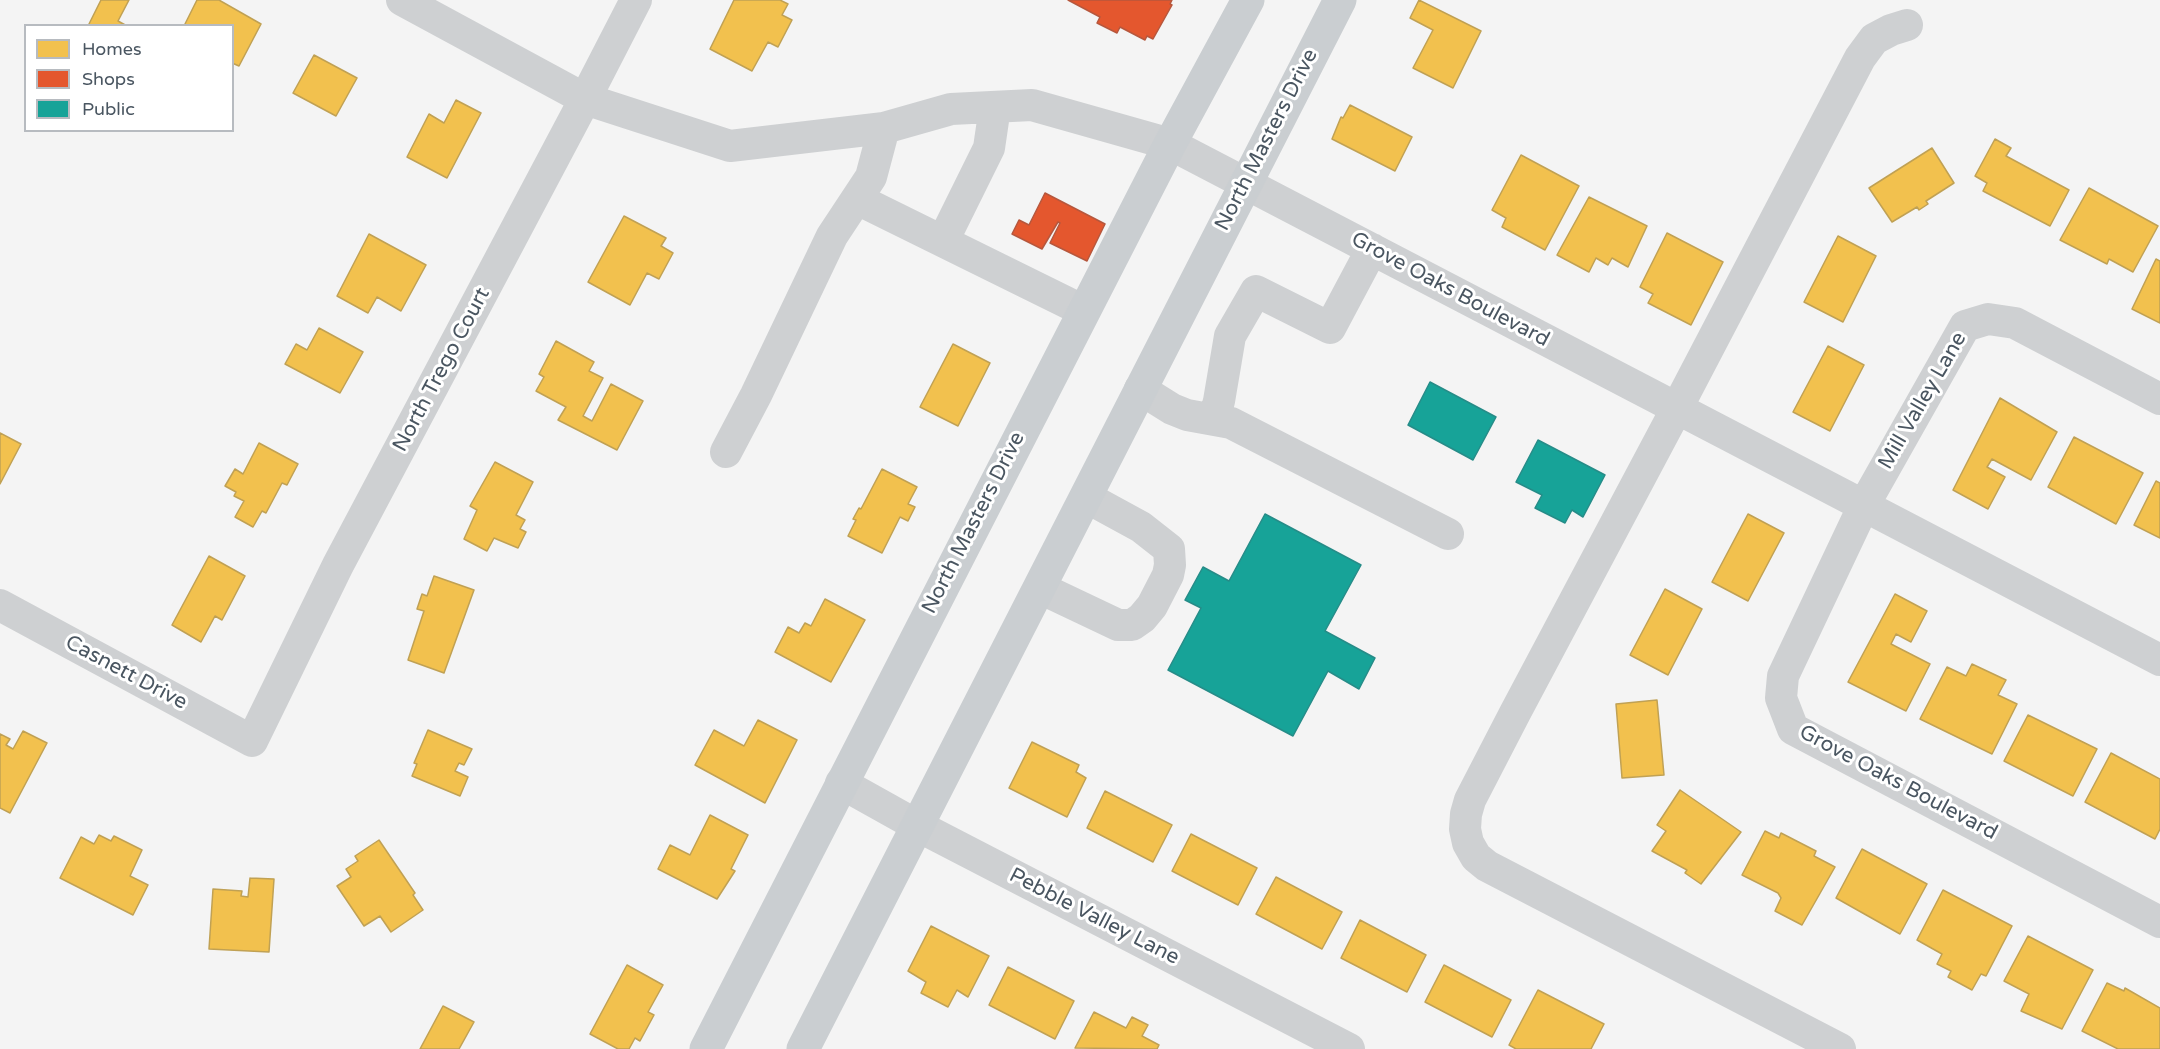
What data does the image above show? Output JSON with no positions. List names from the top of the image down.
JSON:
{
  "streets": {
    "main road": ["North Masters Drive"],
    "street": [
      "Grove Oaks Boulevard",
      "North Trego Court",
      "Mill Valley Lane",
      "Casnett Drive",
      "Pebble Valley Lane"
    ]
  },
  "crossings": [
    ["North Masters Drive", "Grove Oaks Boulevard"],
    ["North Masters Drive", "Pebble Valley Lane"],
    ["Grove Oaks Boulevard", "North Trego Court"],
    ["Grove Oaks Boulevard", "Mill Valley Lane"],
    ["North Trego Court", "Casnett Drive"]
  ],
  "legend": ["Homes", "Shops", "Public"]
}
